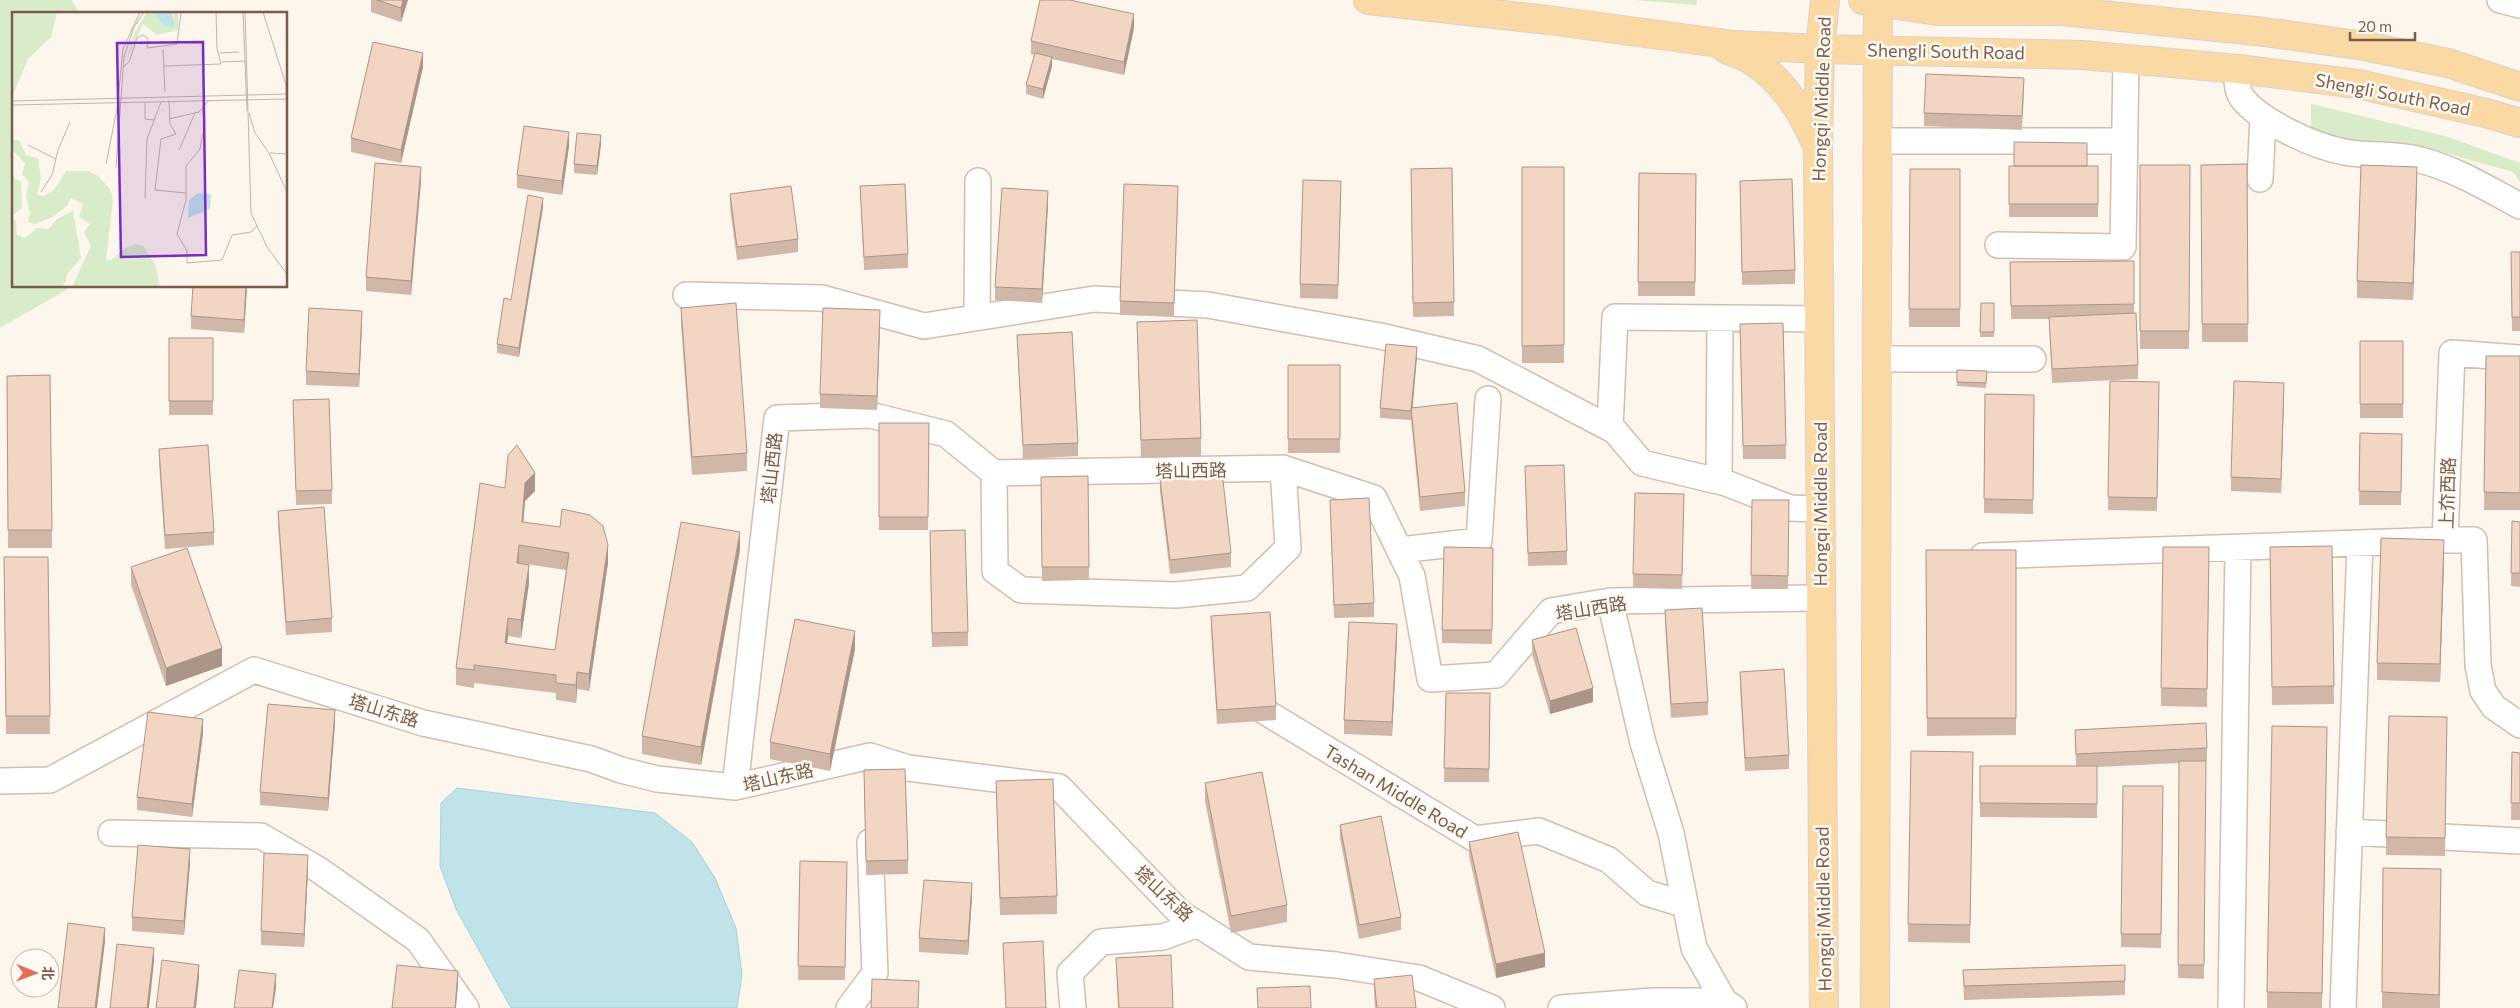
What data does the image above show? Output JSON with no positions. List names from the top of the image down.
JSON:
{
  "streets": {
    "main road": ["Shengli South Road", "Hongqi Middle Road"],
    "street": [
      "塔山西路",
      "上夼西路",
      "塔山东路",
      "Tashan Middle Road"
    ]
  },
  "crossings": [
    ["Shengli South Road", "Hongqi Middle Road"],
    ["Hongqi Middle Road", "塔山西路"],
    ["塔山西路", "塔山东路"]
  ],
  "scale_bar": "20 m",
  "north": "right"
}
